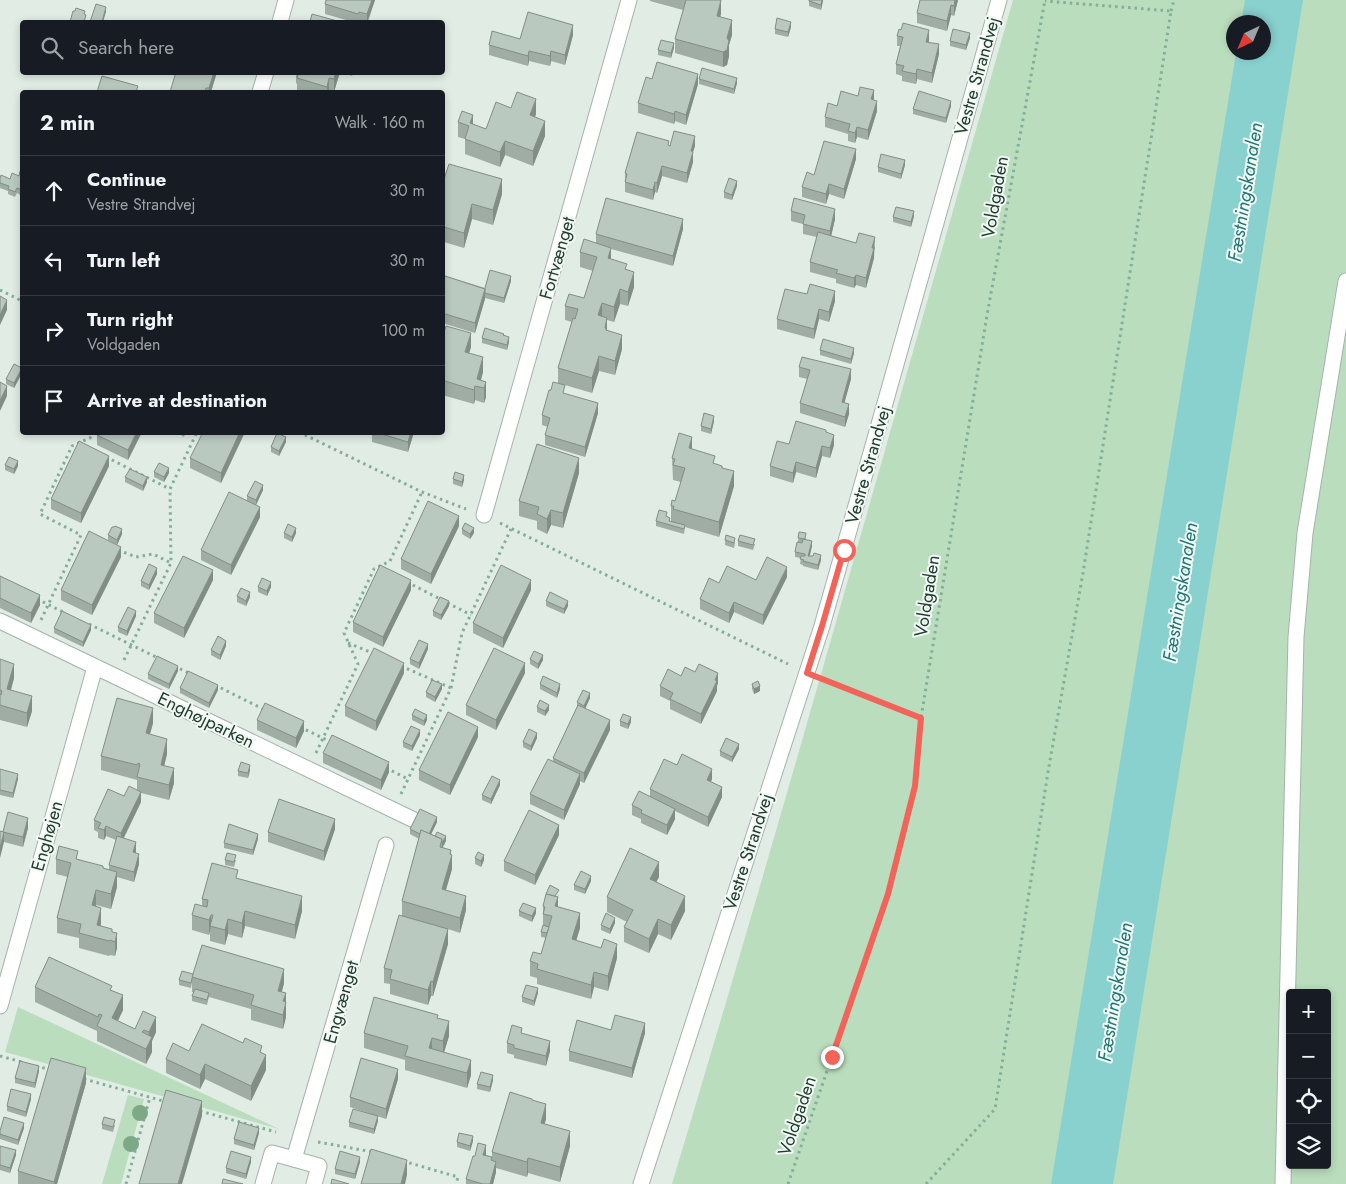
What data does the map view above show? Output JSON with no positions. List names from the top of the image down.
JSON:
{
  "streets": {
    "street": [
      "Vestre Strandvej",
      "Fortvænget",
      "Enghøjparken",
      "Enghøjen",
      "Engvænget"
    ],
    "path": ["Voldgaden"]
  },
  "crossings": [
    ["Enghøjparken", "Enghøjen"]
  ],
  "water": ["Fæstningskanalen"],
  "north": "bottom left",
  "page": {
    "search": "Search here",
    "heading": ["2 min", "Walk · 160 m"],
    "list": [
      ["Continue", "Vestre Strandvej", "30 m"],
      ["Turn left", "30 m"],
      ["Turn right", "Voldgaden", "100 m"],
      "Arrive at destination"
    ],
    "map_buttons": ["+", "−"]
  }
}
